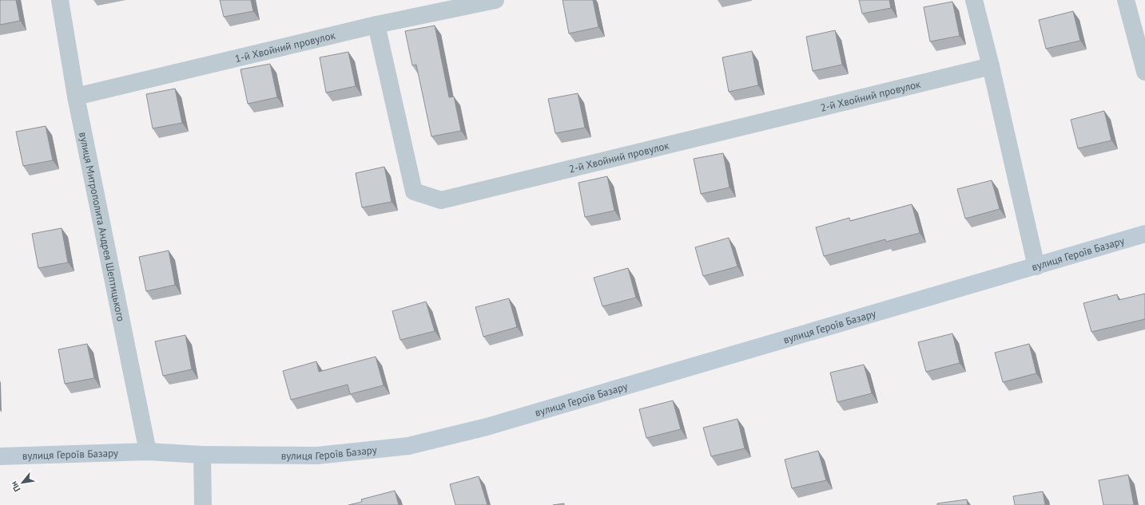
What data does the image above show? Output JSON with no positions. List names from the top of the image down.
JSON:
{
  "streets": {
    "main road": ["вулиця Героїв Базару"],
    "street": ["1-й Хвойний провулок", "2-й Хвойний провулок", "вулиця Митрополита Андрея Шептицького"]
  },
  "crossings": [
    ["1-й Хвойний провулок", "2-й Хвойний провулок"],
    ["1-й Хвойний провулок", "вулиця Митрополита Андрея Шептицького"],
    ["вулиця Митрополита Андрея Шептицького", "вулиця Героїв Базару"]
  ],
  "north": "bottom left"
}
